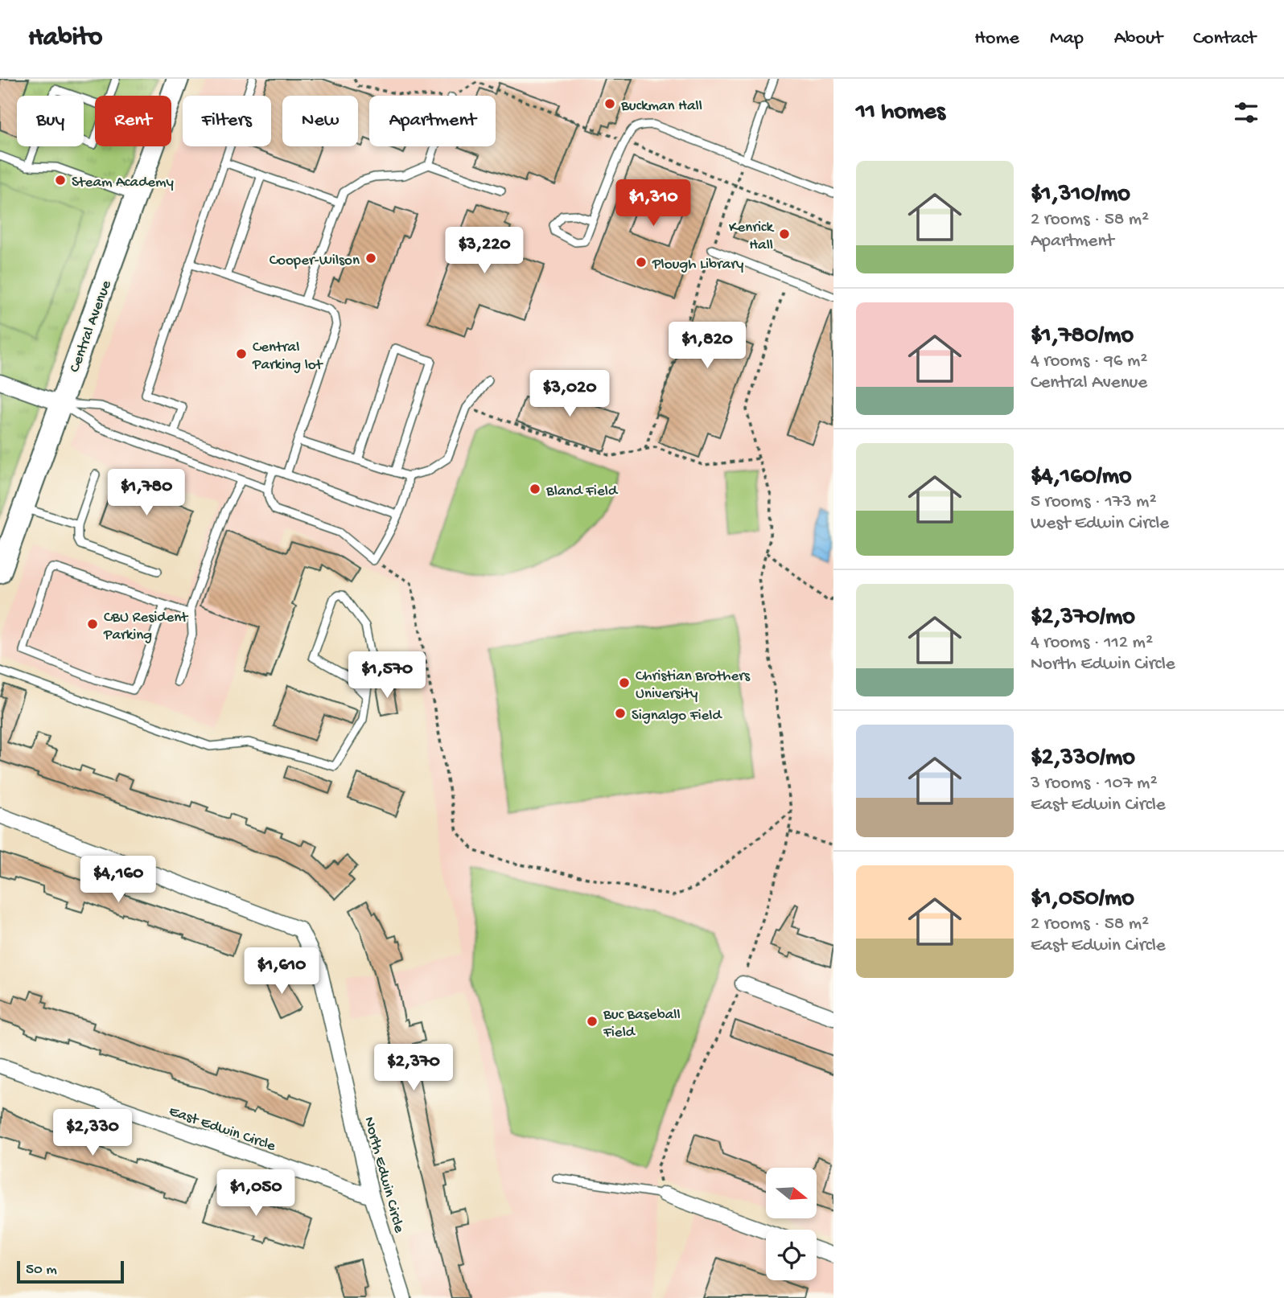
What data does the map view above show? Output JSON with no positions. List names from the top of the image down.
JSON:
{
  "streets": {
    "main road": ["Central Avenue"],
    "street": ["East Edwin Circle", "North Edwin Circle"]
  },
  "crossings": [
    ["East Edwin Circle", "North Edwin Circle"]
  ],
  "places": [
    "Buckman Hall",
    "Steam Academy",
    "Kenrick Hall",
    "Cooper-Wilson",
    "Plough Library",
    "Central Parking lot",
    "Bland Field",
    "CBU Resident Parking",
    "Christian Brothers University",
    "Signalgo Field",
    "Buc Baseball Field"
  ],
  "scale_bar": "50 m",
  "north": "right",
  "page": {
    "header": "Habito",
    "nav": [
      "Home",
      "Map",
      "About",
      "Contact"
    ],
    "heading": "11 homes",
    "chip": [
      "Buy",
      "Rent",
      "Filters",
      "New",
      "Apartment"
    ],
    "list": [
      {
        "name": "$1,310/mo",
        "note": "2 rooms · 58 m² · Apartment"
      },
      {
        "name": "$1,780/mo",
        "note": "4 rooms · 96 m² · Central Avenue"
      },
      {
        "name": "$4,160/mo",
        "note": "5 rooms · 173 m² · West Edwin Circle"
      },
      {
        "name": "$2,370/mo",
        "note": "4 rooms · 112 m² · North Edwin Circle"
      },
      {
        "name": "$2,330/mo",
        "note": "3 rooms · 107 m² · East Edwin Circle"
      },
      {
        "name": "$1,050/mo",
        "note": "2 rooms · 58 m² · East Edwin Circle"
      }
    ],
    "price": [
      "$1,310",
      "$3,220",
      "$1,820",
      "$3,020",
      "$1,780",
      "$1,570",
      "$4,160",
      "$1,610",
      "$2,370",
      "$2,330",
      "$1,050"
    ],
    "scale": "50 m"
  }
}
